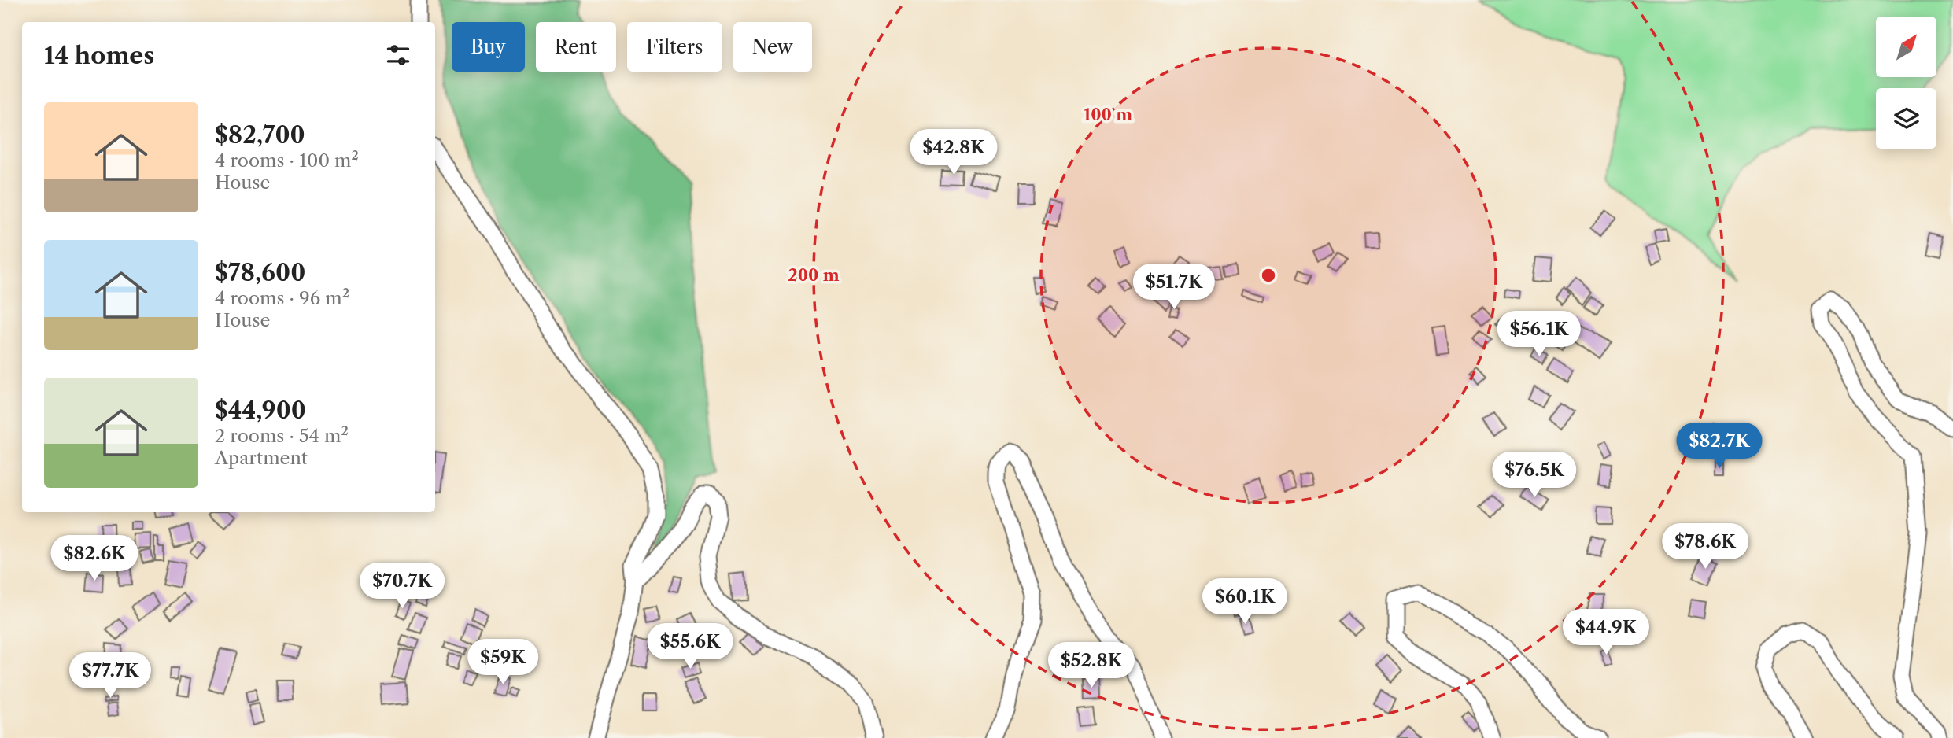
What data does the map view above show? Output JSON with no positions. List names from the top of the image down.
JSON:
{
  "north": "top right",
  "page": {
    "chip": [
      "Buy",
      "Rent",
      "Filters",
      "New"
    ],
    "heading": "14 homes",
    "list": [
      {
        "name": "$82,700",
        "note": "4 rooms · 100 m² · House"
      },
      {
        "name": "$78,600",
        "note": "4 rooms · 96 m² · House"
      },
      {
        "name": "$44,900",
        "note": "2 rooms · 54 m² · Apartment"
      }
    ],
    "price": [
      "$42.8K",
      "$51.7K",
      "$56.1K",
      "$82.7K",
      "$76.5K",
      "$78.6K",
      "$82.6K",
      "$70.7K",
      "$60.1K",
      "$44.9K",
      "$55.6K",
      "$59K",
      "$52.8K",
      "$77.7K"
    ]
  },
  "rings": ["100 m", "200 m"]
}
